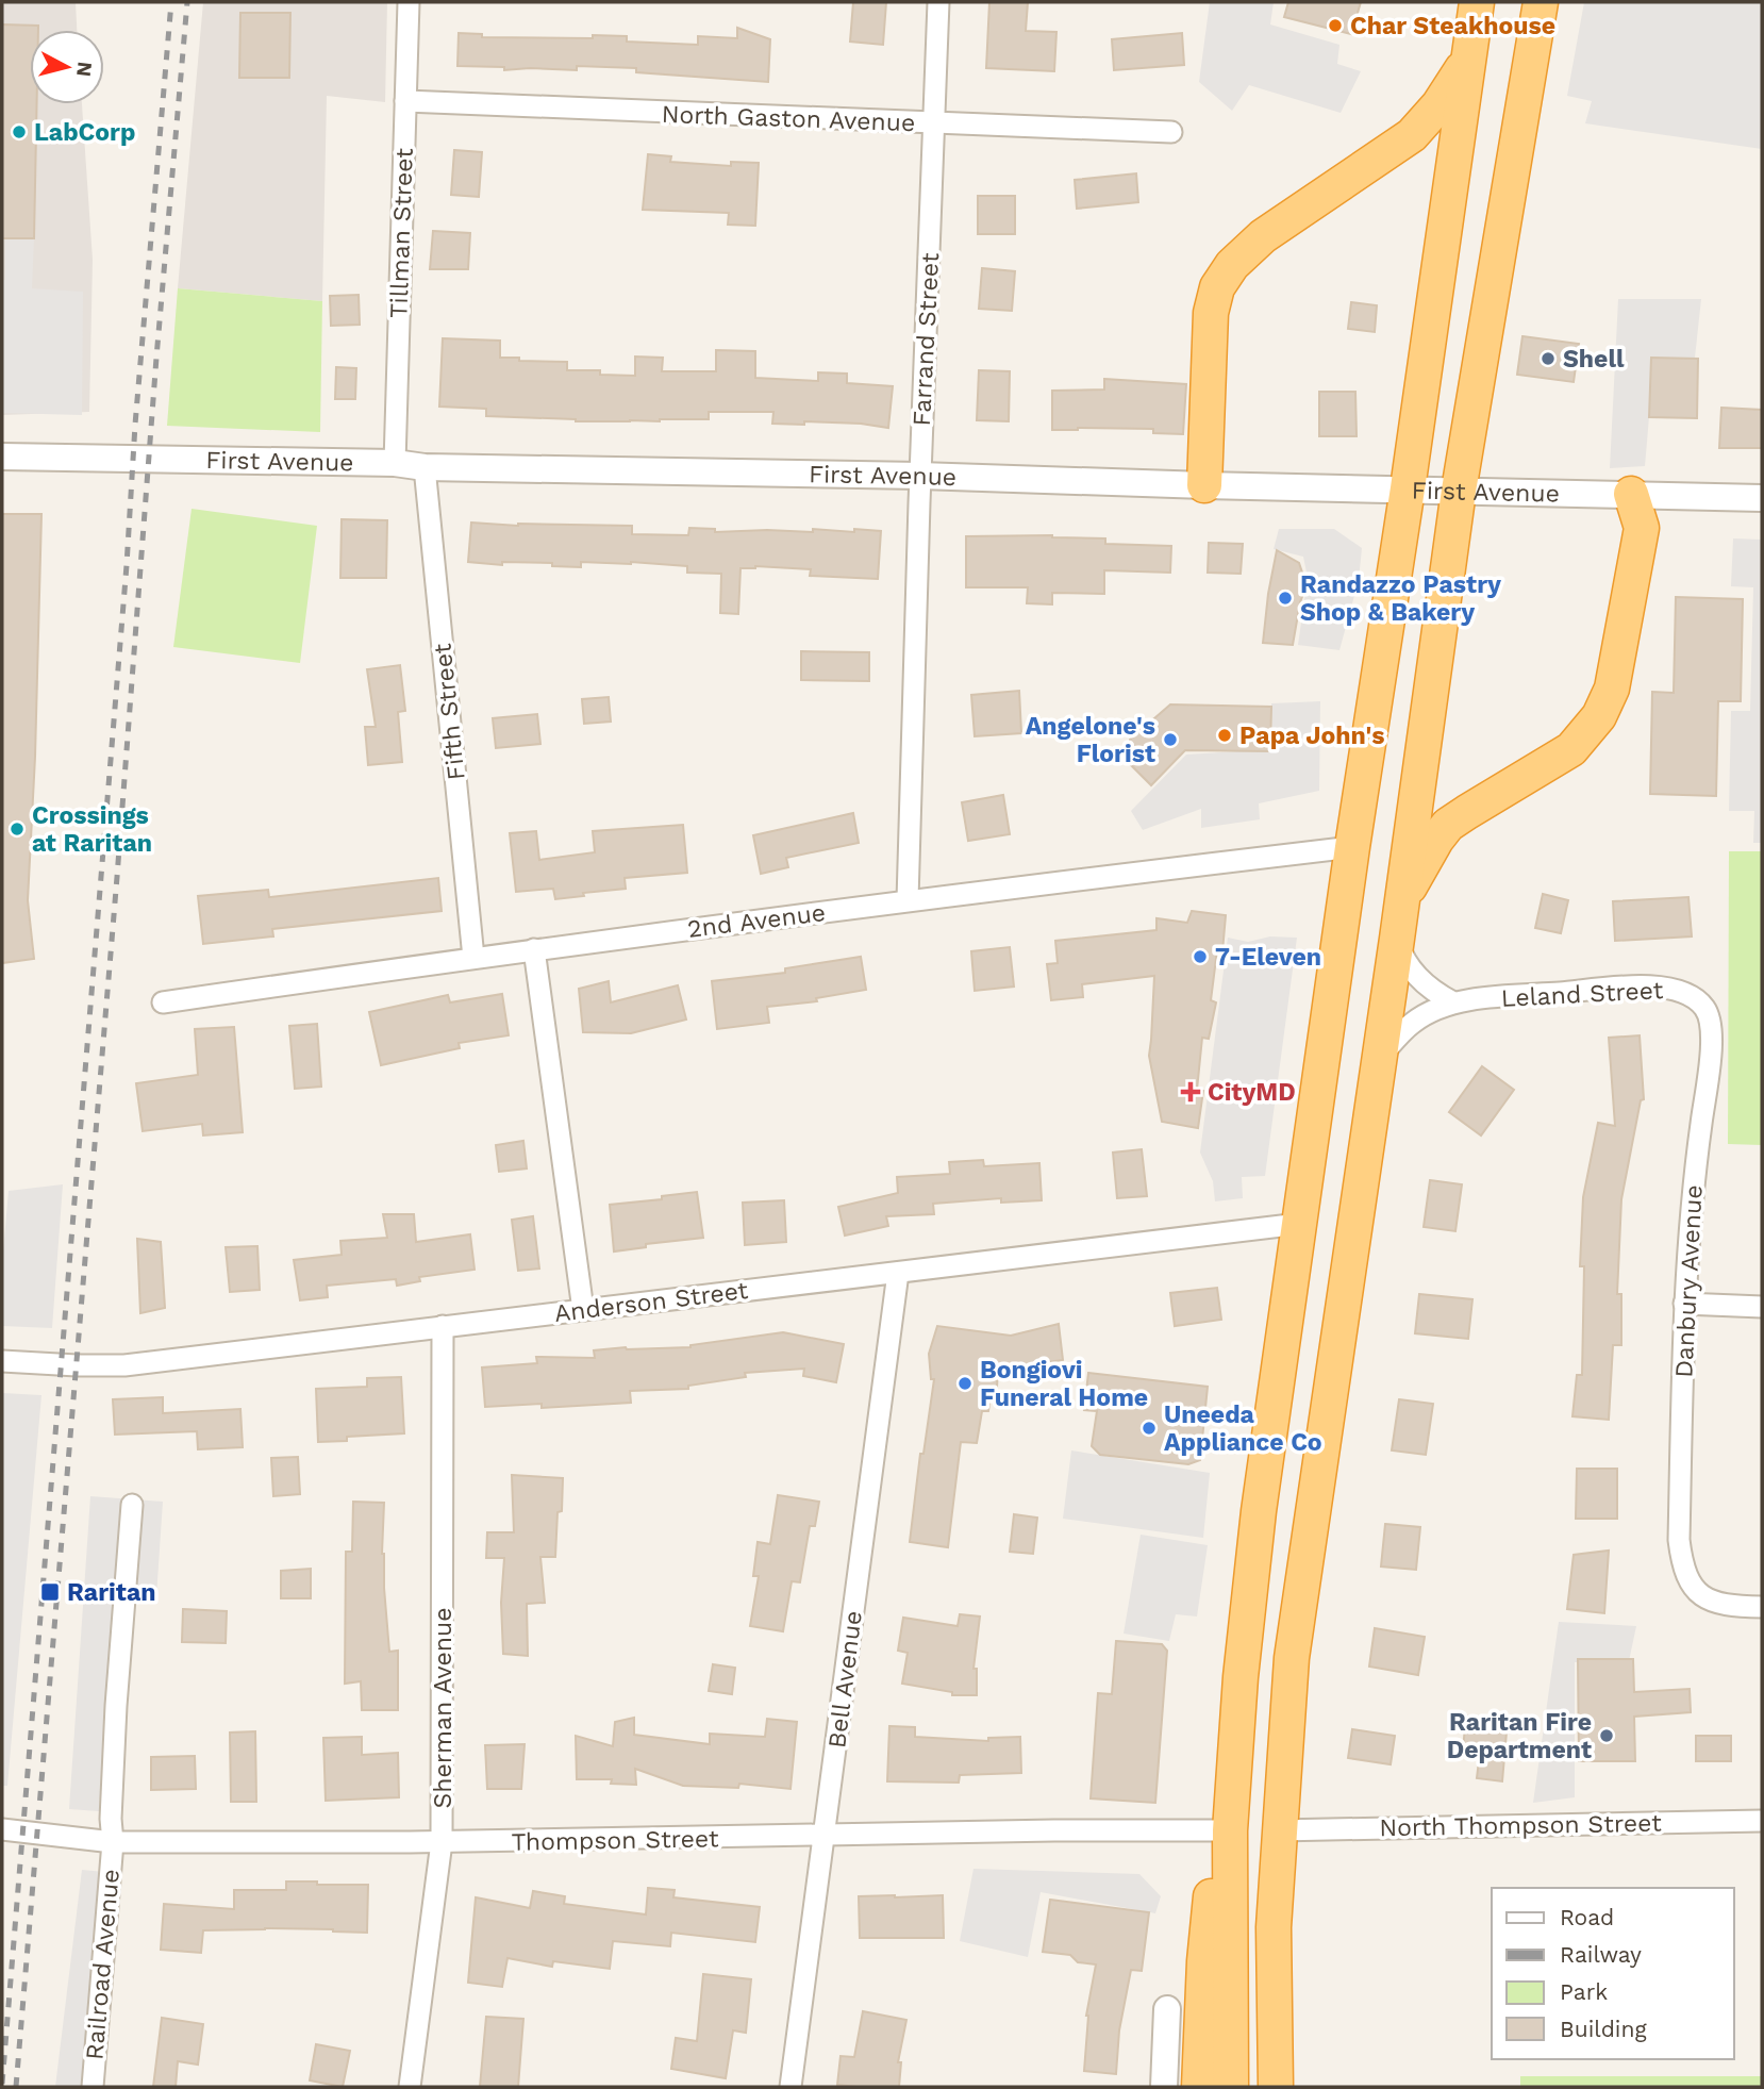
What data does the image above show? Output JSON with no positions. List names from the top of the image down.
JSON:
{
  "streets": {
    "street": [
      "North Gaston Avenue",
      "Tillman Street",
      "Farrand Street",
      "First Avenue",
      "Fifth Street",
      "2nd Avenue",
      "Leland Street",
      "Danbury Avenue",
      "Anderson Street",
      "Bell Avenue",
      "Sherman Avenue",
      "North Thompson Street",
      "Thompson Street",
      "Railroad Avenue"
    ]
  },
  "crossings": [
    ["North Gaston Avenue", "Tillman Street"],
    ["North Gaston Avenue", "Farrand Street"],
    ["Tillman Street", "First Avenue"],
    ["Farrand Street", "First Avenue"],
    ["Farrand Street", "2nd Avenue"],
    ["First Avenue", "Fifth Street"],
    ["Fifth Street", "2nd Avenue"],
    ["Leland Street", "Danbury Avenue"],
    ["Anderson Street", "Bell Avenue"],
    ["Anderson Street", "Sherman Avenue"],
    ["Bell Avenue", "Thompson Street"],
    ["Sherman Avenue", "Thompson Street"],
    ["Thompson Street", "Railroad Avenue"]
  ],
  "places": {
    "other": [
      "Char Steakhouse",
      "LabCorp",
      "Shell",
      "Randazzo Pastry Shop & Bakery",
      "Papa John's",
      "Angelone's Florist",
      "Crossings at Raritan",
      "7-Eleven",
      "Bongiovi Funeral Home",
      "Uneeda Appliance Co",
      "Raritan Fire Department"
    ],
    "health": ["CityMD"],
    "transit": ["Raritan"]
  },
  "legend": [
    "Road",
    "Railway",
    "Park",
    "Building"
  ],
  "north": "right"
}
